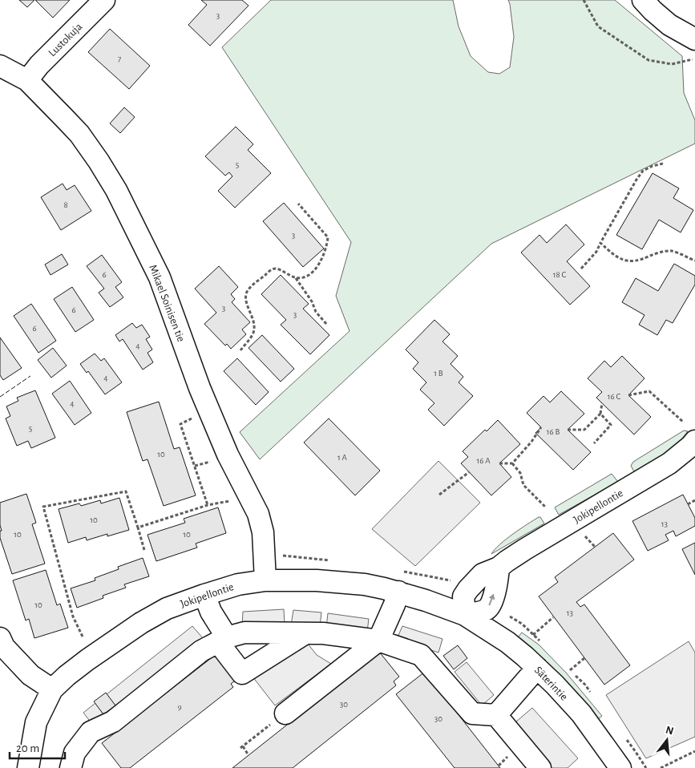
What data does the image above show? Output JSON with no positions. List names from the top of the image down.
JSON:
{
  "streets": {
    "street": [
      "Lustokuja",
      "Mikael Soinisen tie",
      "Jokipellontie",
      "Säterintie"
    ]
  },
  "crossings": [
    ["Lustokuja", "Mikael Soinisen tie"],
    ["Mikael Soinisen tie", "Jokipellontie"],
    ["Jokipellontie", "Säterintie"]
  ],
  "house_numbers": [
    "3",
    "7",
    "5",
    "8",
    "3",
    "6",
    "18 C",
    "3",
    "6",
    "3",
    "6",
    "4",
    "1 B",
    "4",
    "16 C",
    "4",
    "5",
    "16 B",
    "10",
    "1 A",
    "16 A",
    "10",
    "13",
    "10",
    "10",
    "10",
    "13",
    "30",
    "9",
    "30"
  ],
  "scale_bar": "20 m",
  "north": "top"
}
